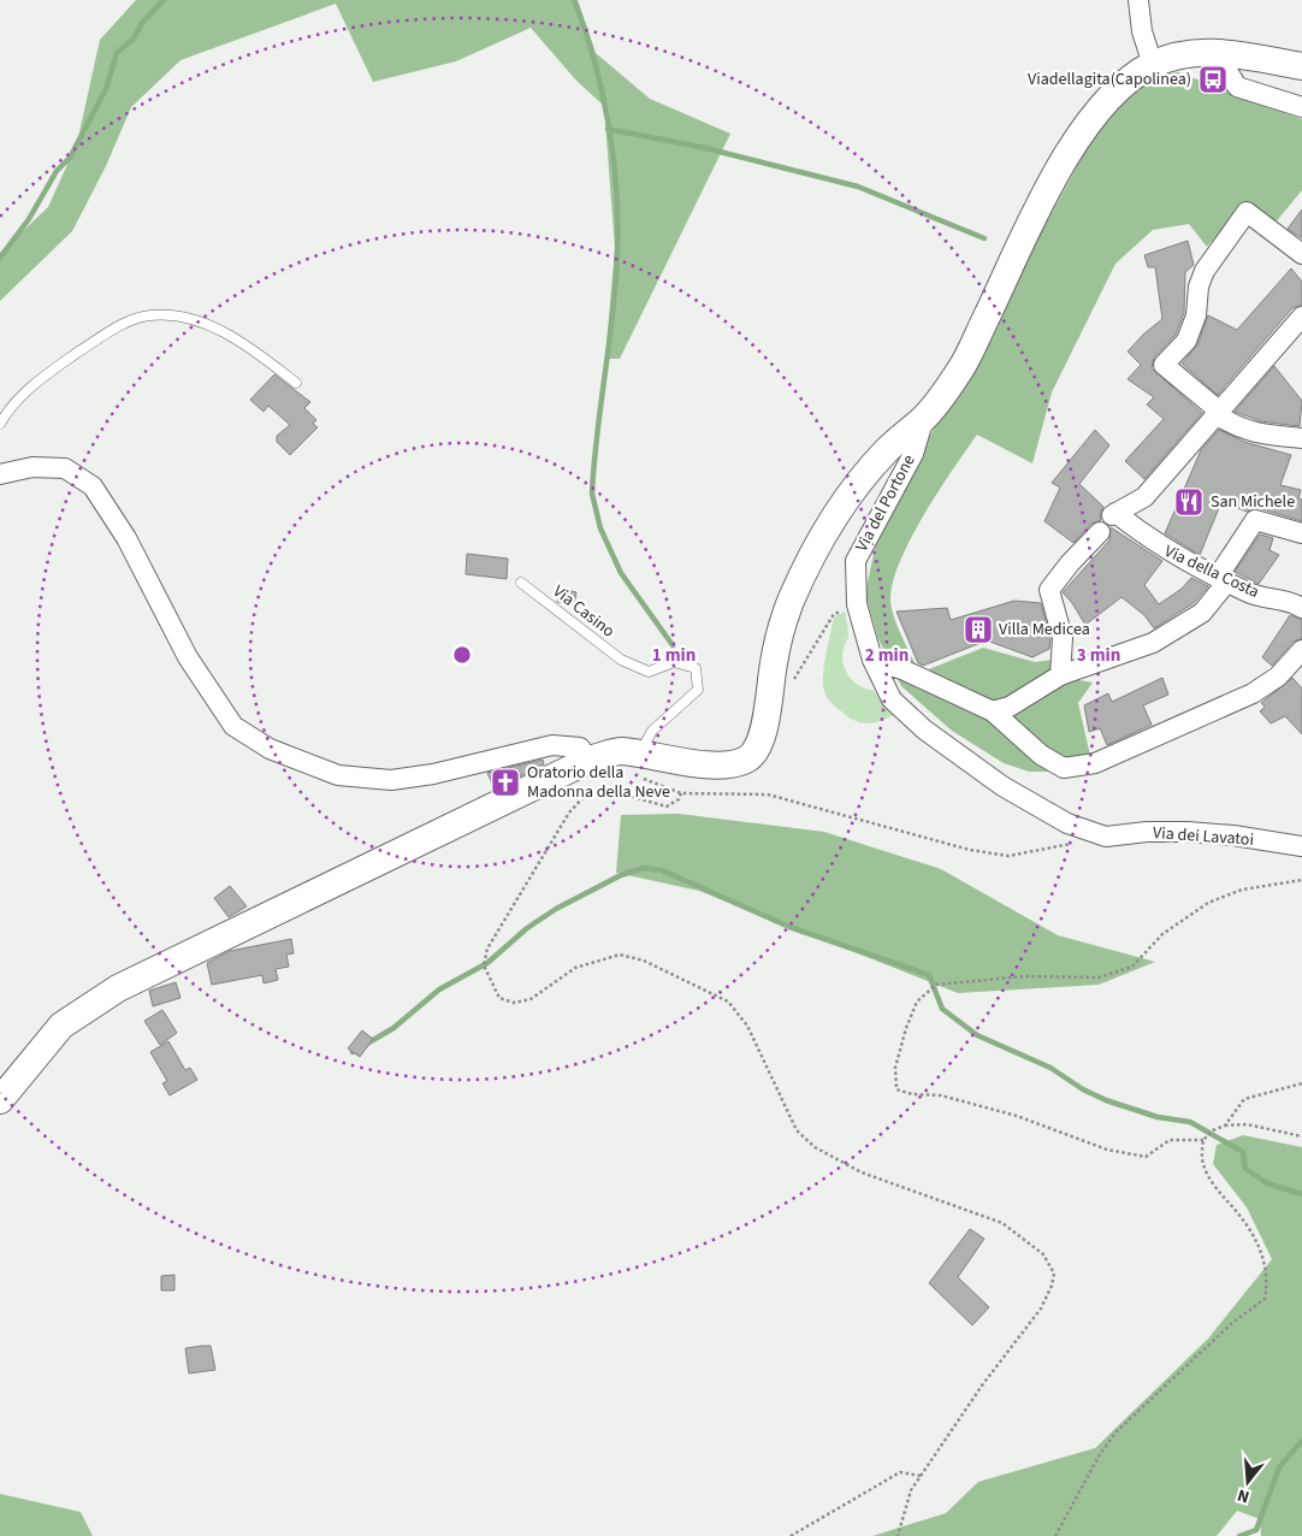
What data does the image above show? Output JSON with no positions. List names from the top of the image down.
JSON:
{
  "streets": {
    "street": ["Via del Portone", "Via della Costa", "Via dei Lavatoi"],
    "lane": ["Via Casino"]
  },
  "crossings": [
    ["Via del Portone", "Via dei Lavatoi"]
  ],
  "places": {
    "bus stop": ["Viadellagita(Capolinea)"],
    "restaurant": ["San Michele"],
    "building": ["Villa Medicea"],
    "church": ["Oratorio della Madonna della Neve"]
  },
  "north": "bottom",
  "rings": ["1 min", "2 min", "3 min"]
}
